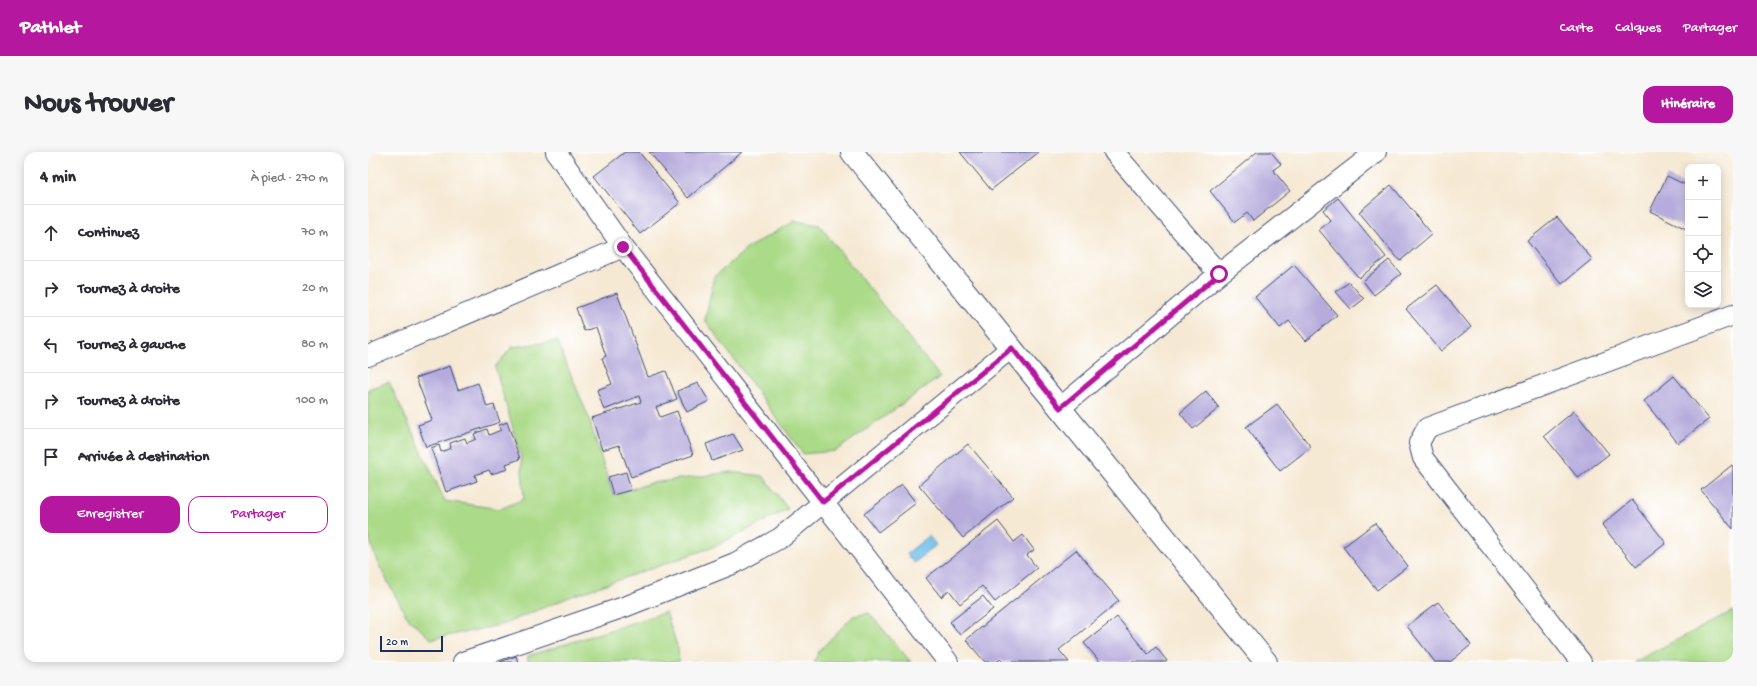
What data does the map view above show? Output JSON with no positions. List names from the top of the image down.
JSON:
{
  "scale_bar": "20 m",
  "page": {
    "header": "Pathlet",
    "nav": ["Carte", "Calques", "Partager"],
    "buttons": [
      "Itinéraire",
      ["Enregistrer", "Partager"]
    ],
    "title": "Nous trouver",
    "heading": ["4 min", "À pied · 270 m"],
    "map_buttons": ["+", "−"],
    "list": [
      ["Continuez", "70 m"],
      ["Tournez à droite", "20 m"],
      ["Tournez à gauche", "80 m"],
      ["Tournez à droite", "100 m"],
      "Arrivée à destination"
    ],
    "scale": "20 m"
  }
}
